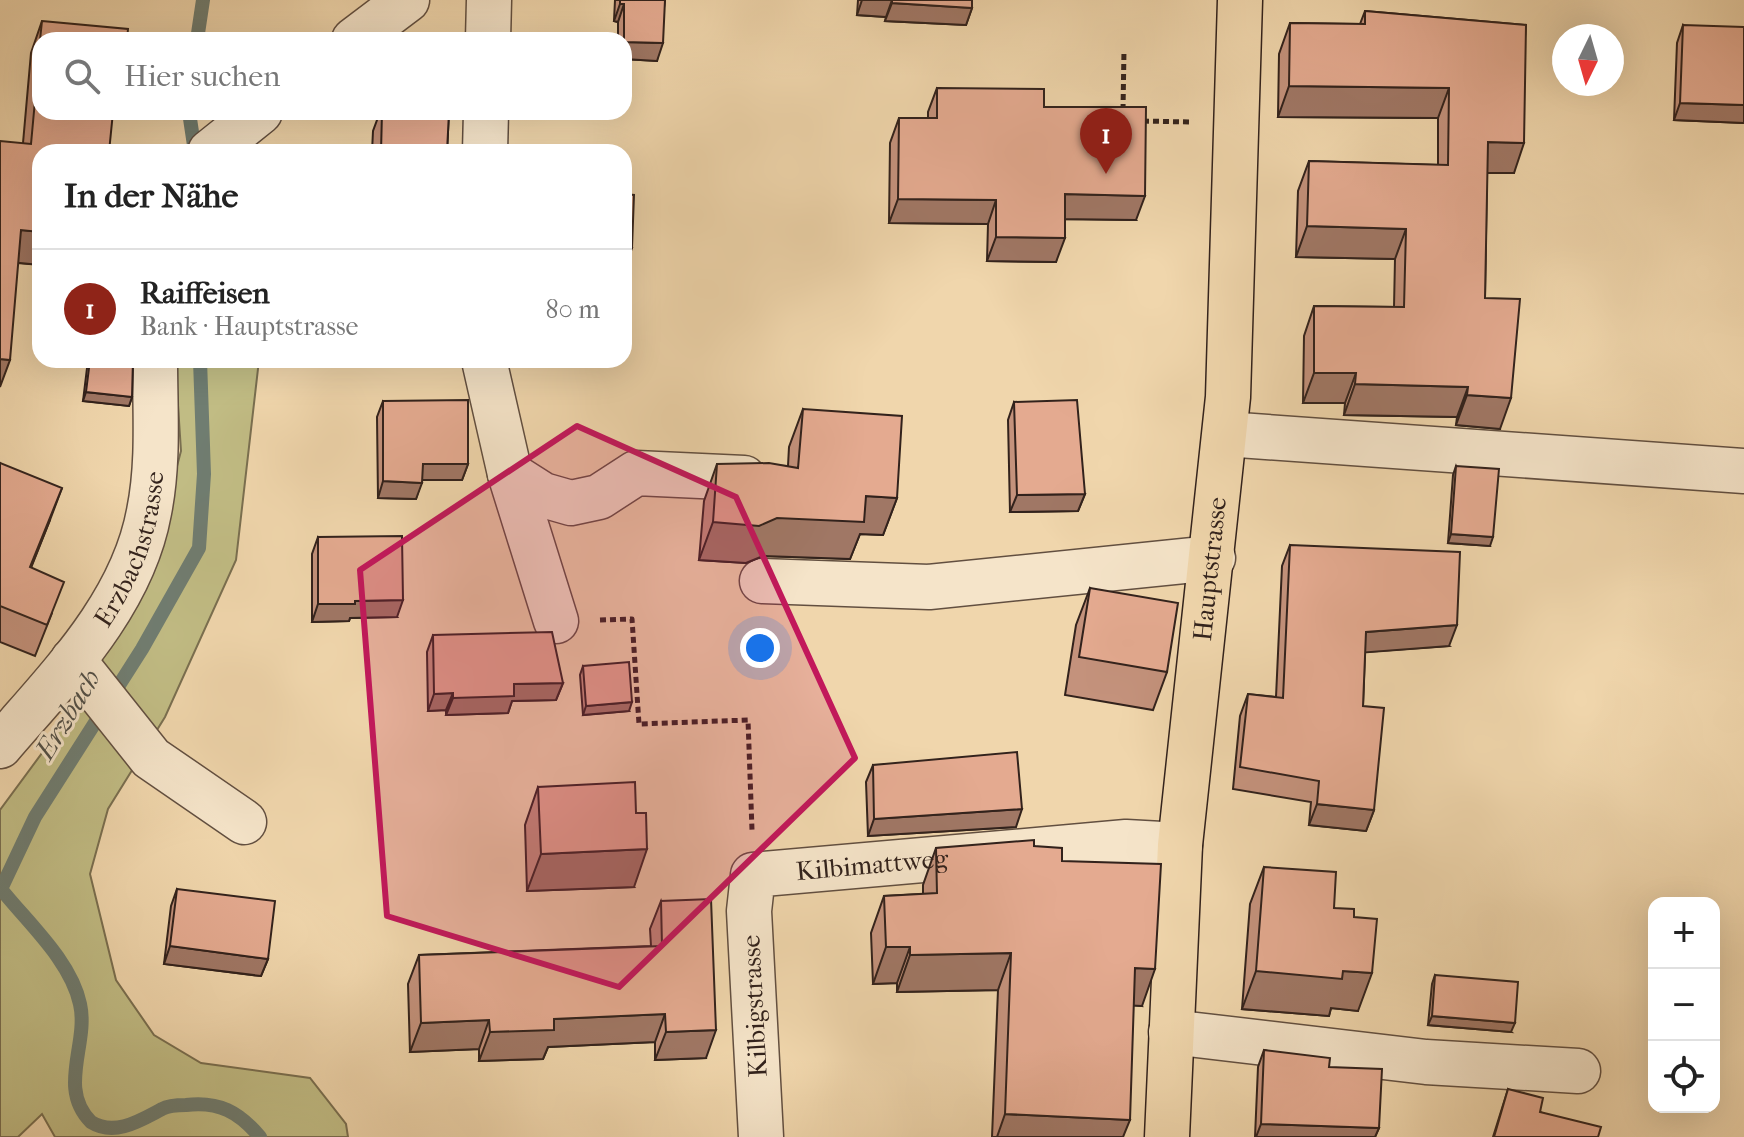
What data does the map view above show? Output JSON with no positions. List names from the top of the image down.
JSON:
{
  "streets": {
    "main road": ["Hauptstrasse"],
    "street": ["Erzbachstrasse", "Kilbimattweg", "Kilbigstrasse"]
  },
  "crossings": [
    ["Hauptstrasse", "Kilbimattweg"],
    ["Kilbimattweg", "Kilbigstrasse"]
  ],
  "water": ["Erzbach"],
  "north": "bottom",
  "page": {
    "search": "Hier suchen",
    "pins": "1",
    "heading": "In der Nähe",
    "list": [
      {
        "mark": "1",
        "name": "Raiffeisen",
        "note": "Bank · Hauptstrasse",
        "value": "80 m"
      }
    ],
    "map_buttons": ["+", "−"]
  }
}
